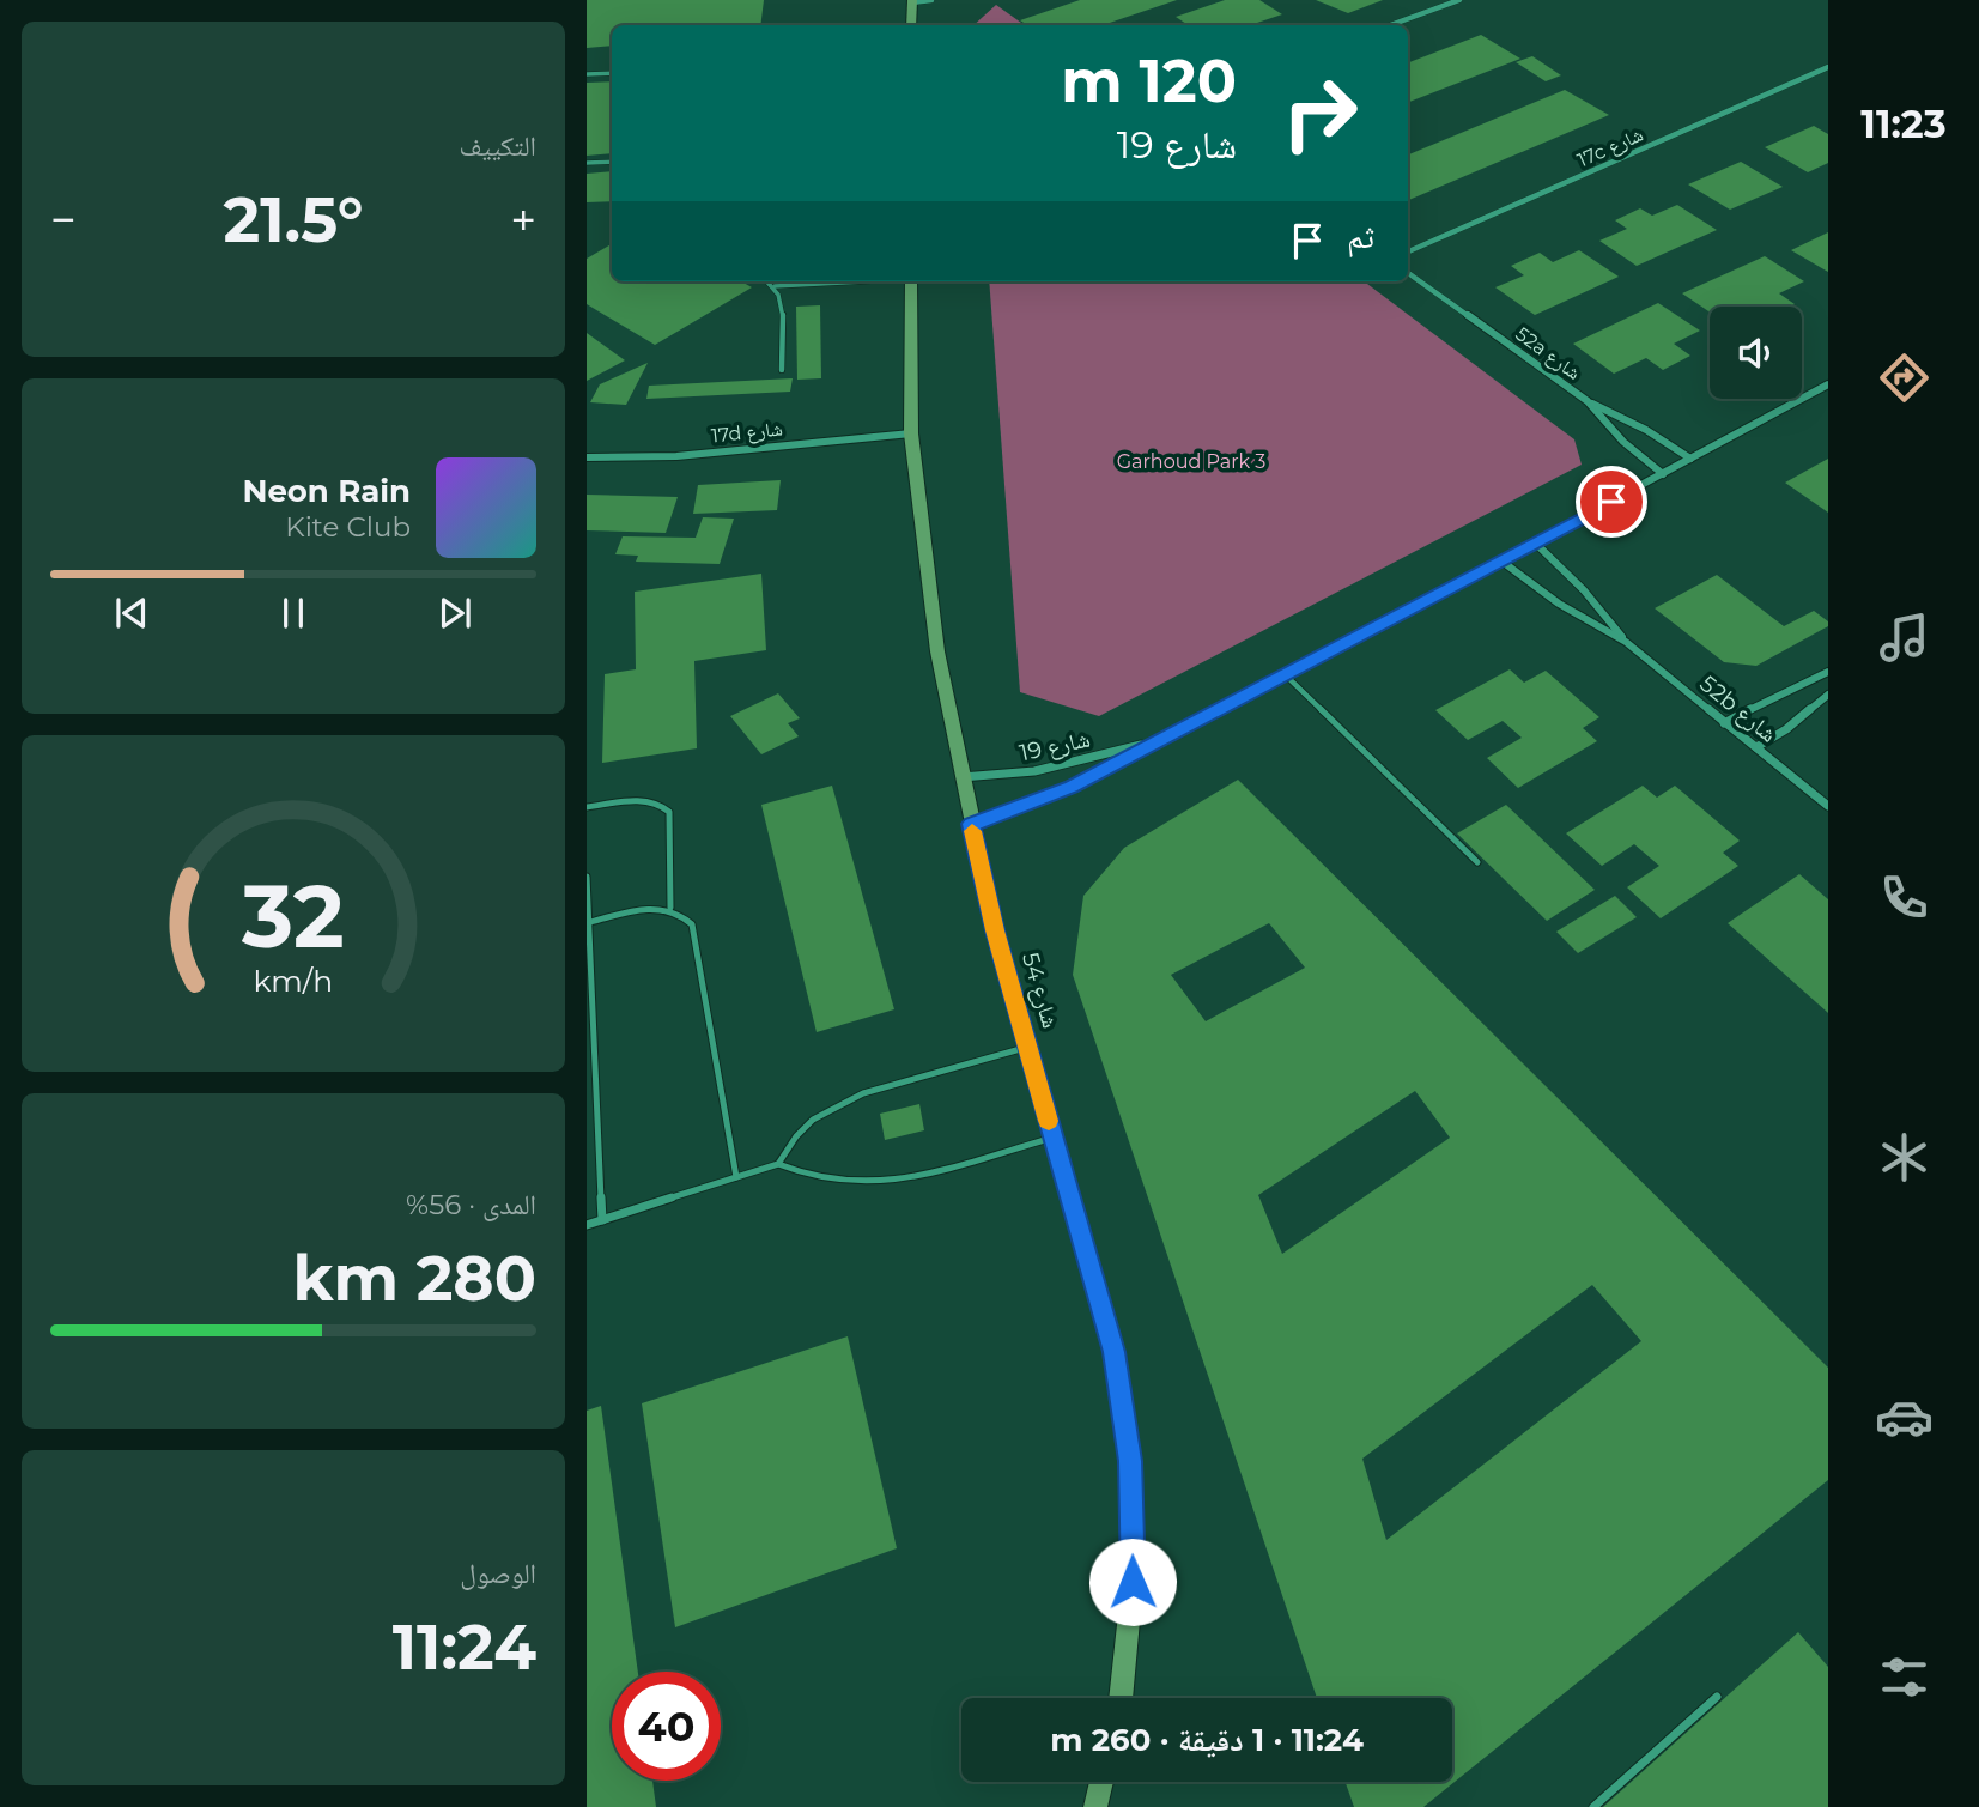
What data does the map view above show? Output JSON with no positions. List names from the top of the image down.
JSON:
{
  "streets": {
    "street": [
      "17c شارع",
      "52a شارع",
      "17d شارع",
      "52b شارع",
      "شارع 19",
      "شارع 54"
    ]
  },
  "crossings": [
    ["52a شارع", "شارع 19"],
    ["17d شارع", "شارع 54"],
    ["52b شارع", "شارع 19"],
    ["شارع 19", "شارع 54"]
  ],
  "parks": ["Garhoud Park 3"],
  "page": {
    "tabs": "11:23",
    "tile": [
      "التكييف",
      ["المدى · 56%", "280 km"],
      ["الوصول", "11:24"]
    ],
    "turn": ["120 m", "شارع 19"],
    "heat": ["−", "21.5°", "+"],
    "then": "ثم",
    "song": ["Neon Rain", "Kite Club"],
    "limit": "40",
    "trip": "11:24 · 1 دقيقة · 260 m",
    "gauge": ["32", "km/h"]
  }
}
